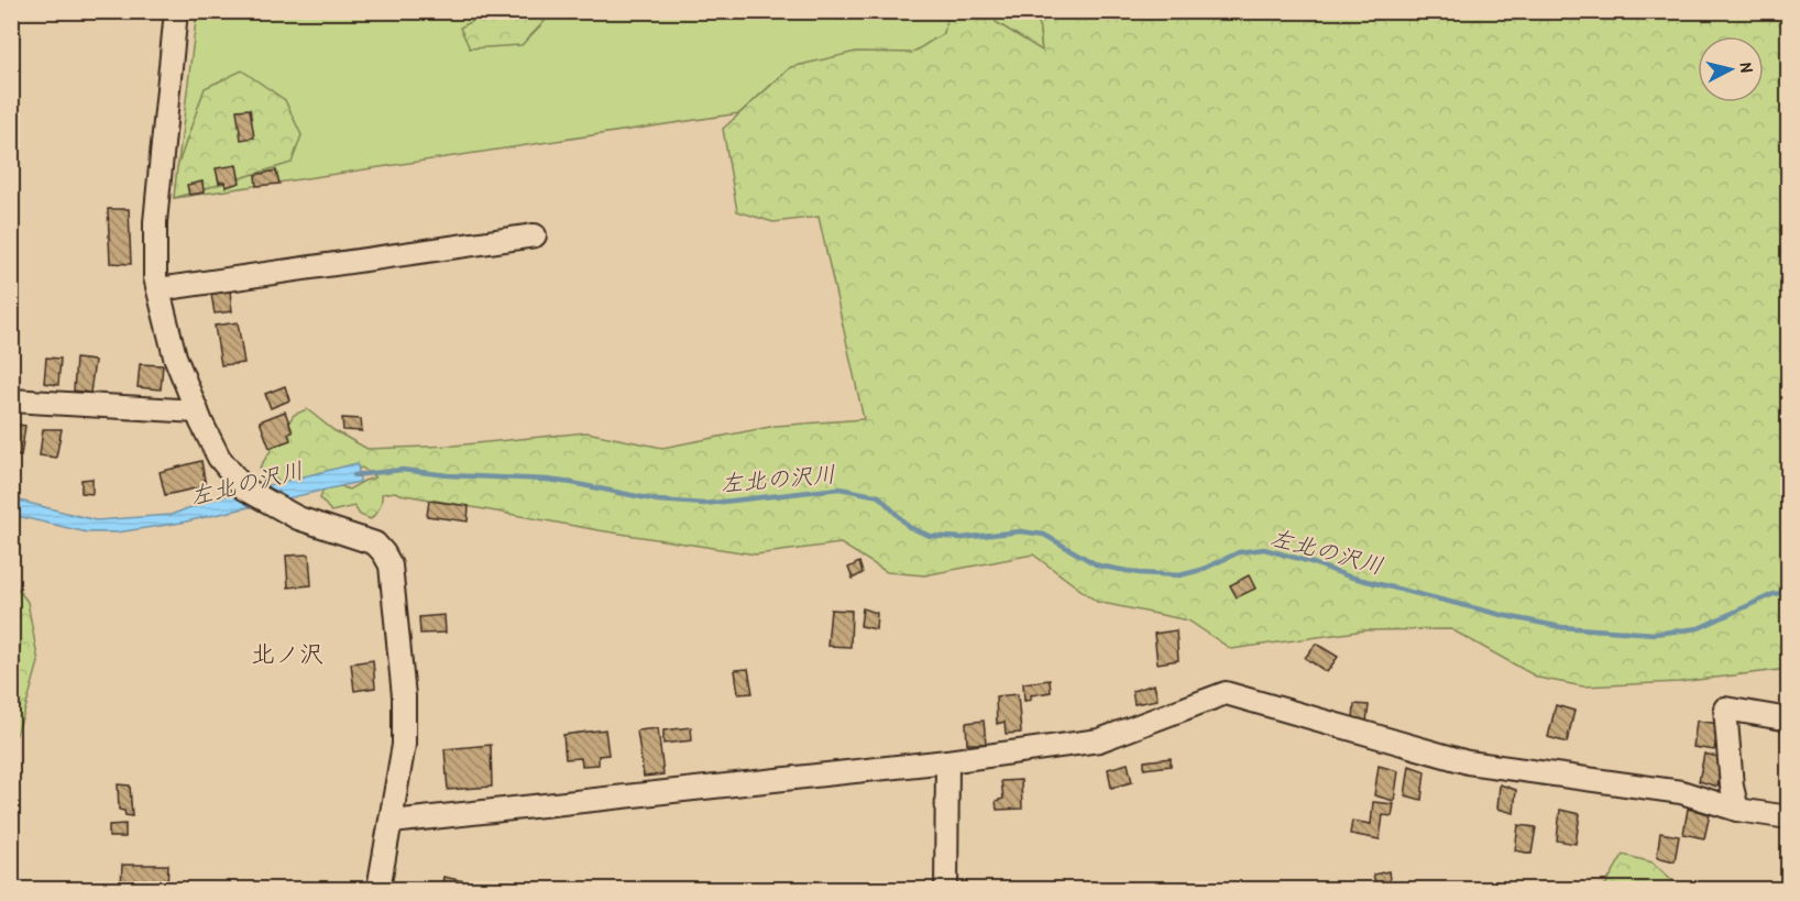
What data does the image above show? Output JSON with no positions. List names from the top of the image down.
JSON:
{
  "districts": ["北ノ沢"],
  "water": ["左北の沢川"],
  "north": "right"
}
